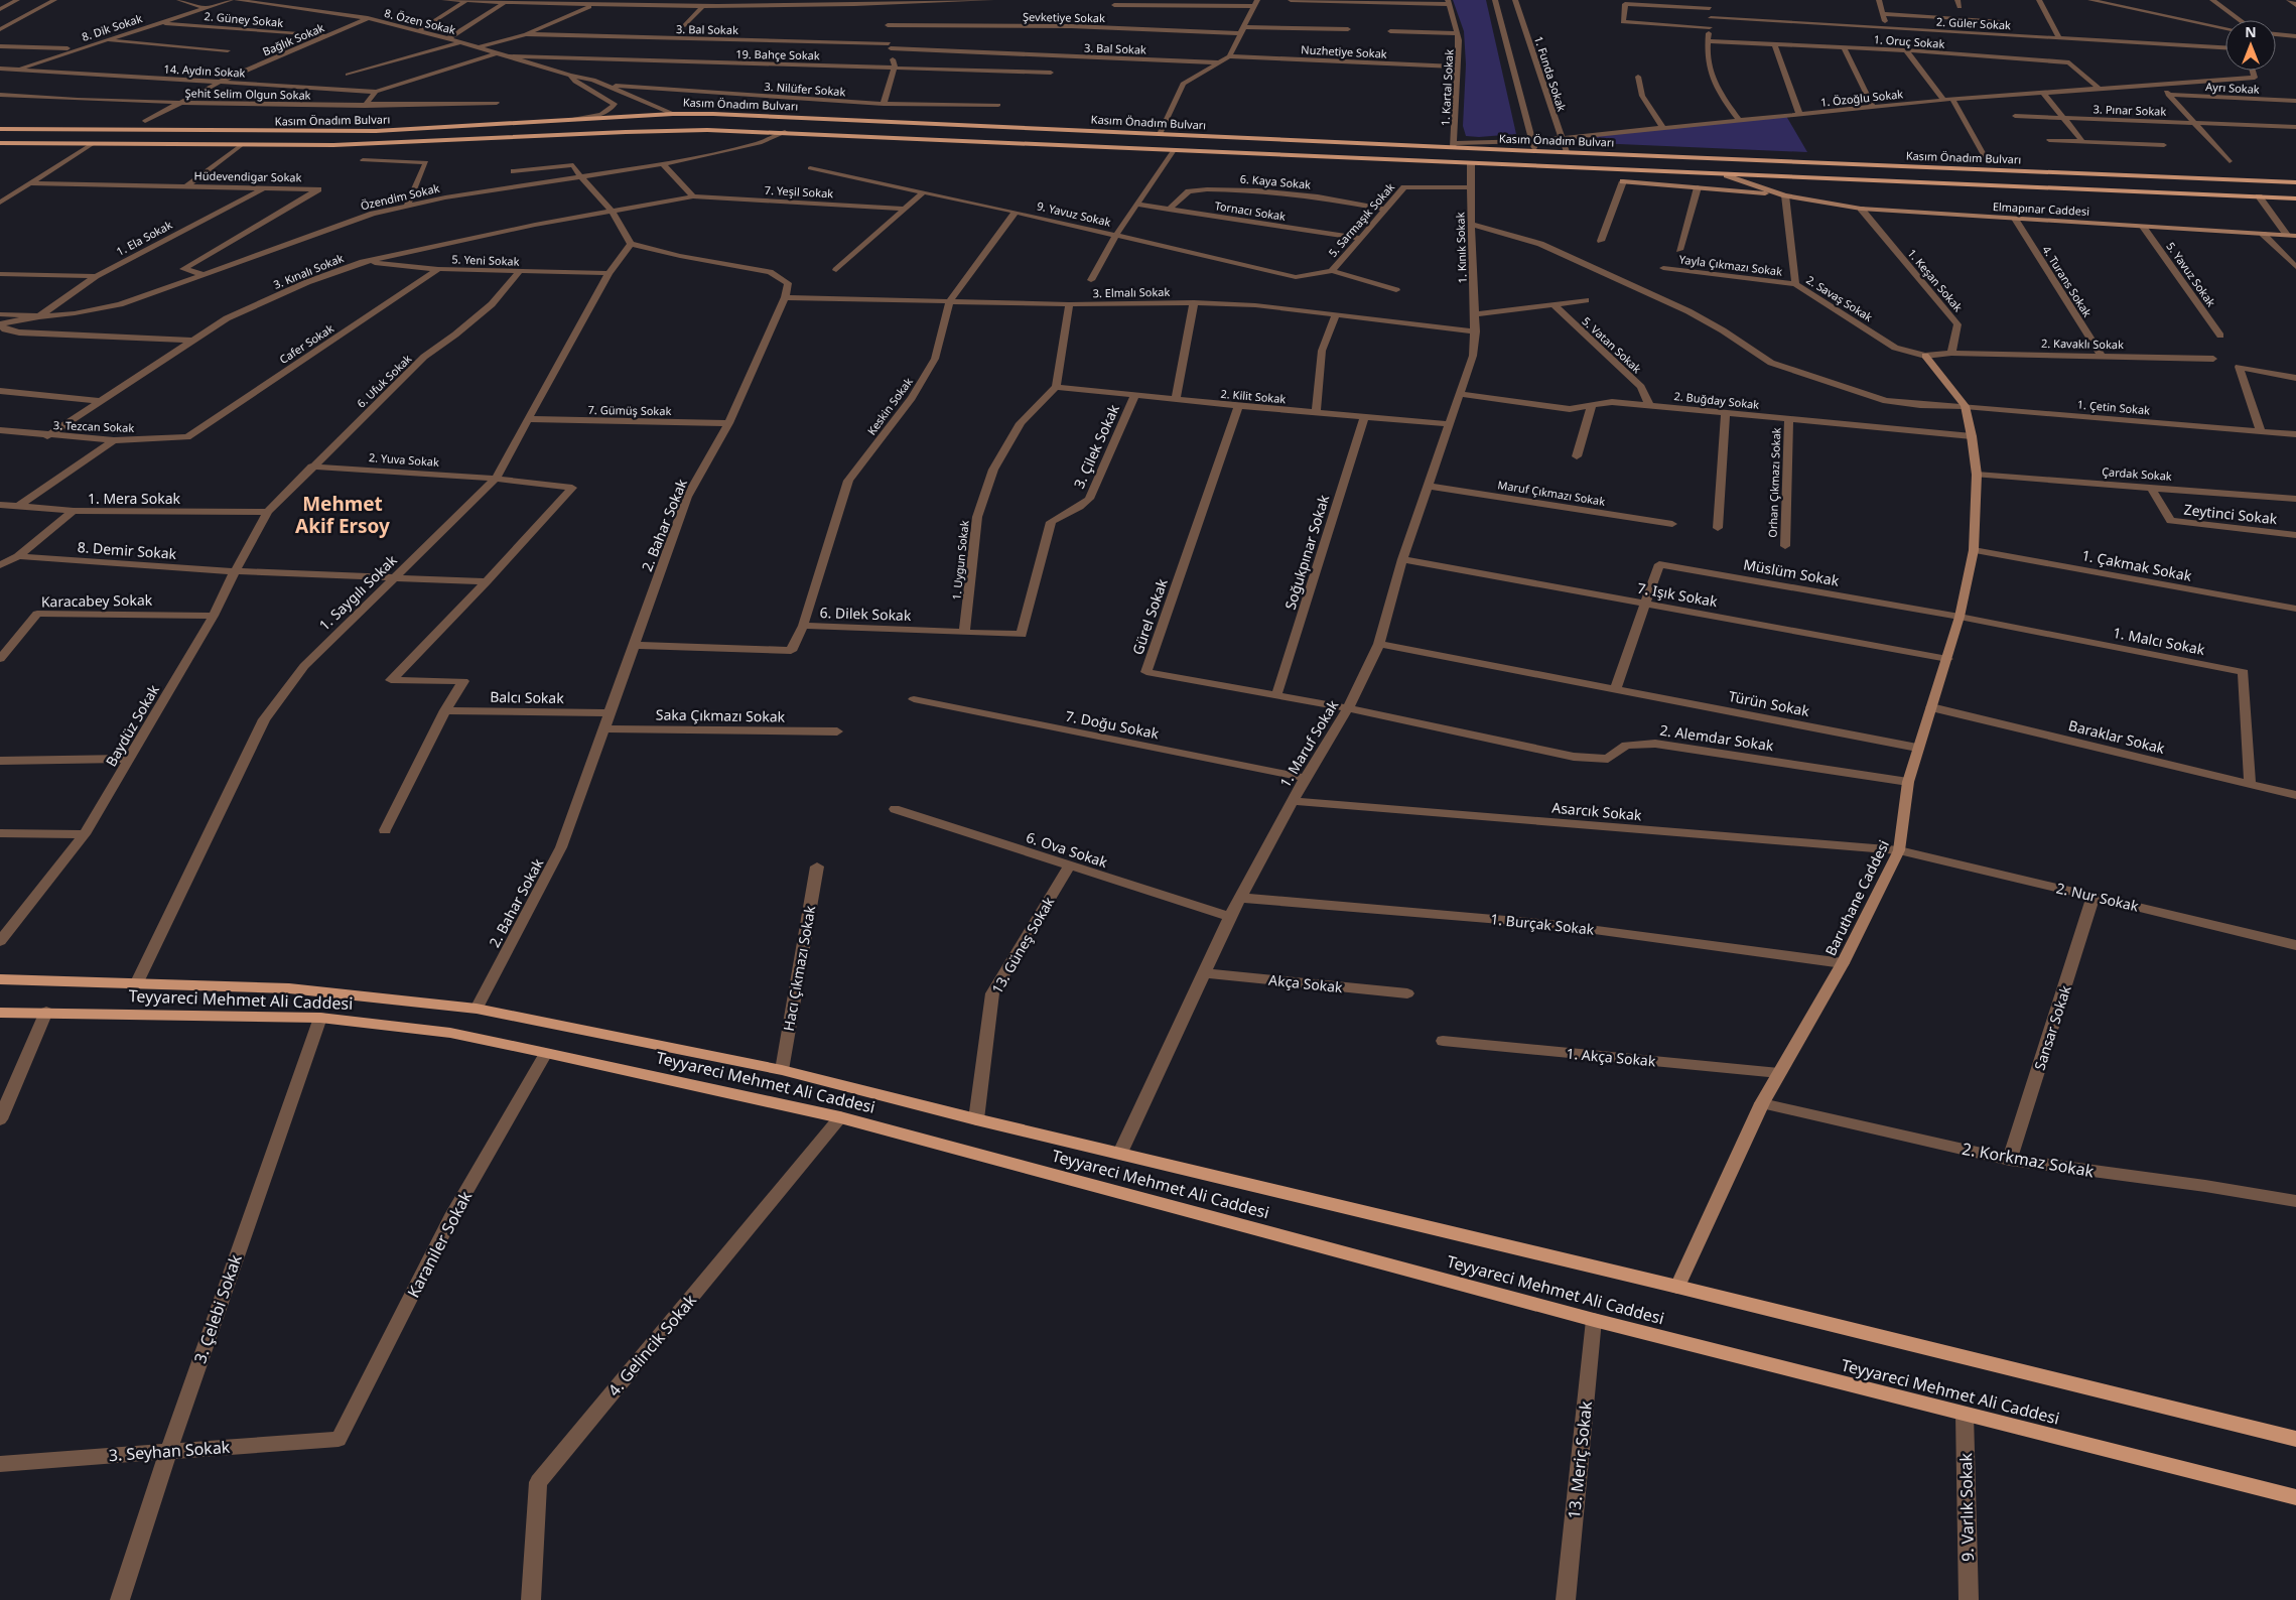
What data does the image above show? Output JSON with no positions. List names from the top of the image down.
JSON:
{
  "streets": {
    "main road": ["Kasım Önadım Bulvarı", "Teyyareci Mehmet Ali Caddesi"],
    "street": [
      "Şevketiye Sokak",
      "2. Güney Sokak",
      "8. Özen Sokak",
      "2. Güler Sokak",
      "8. Dik Sokak",
      "3. Bal Sokak",
      "Bağlık Sokak",
      "1. Oruç Sokak",
      "Nuzhetiye Sokak",
      "19. Bahçe Sokak",
      "14. Aydın Sokak",
      "1. Funda Sokak",
      "1. Kartal Sokak",
      "Ayrı Sokak",
      "3. Nilüfer Sokak",
      "Şehit Selim Olgun Sokak",
      "1. Özoğlu Sokak",
      "3. Pınar Sokak",
      "Hüdevendigar Sokak",
      "6. Kaya Sokak",
      "7. Yeşil Sokak",
      "Özendim Sokak",
      "Elmapınar Caddesi",
      "Tornacı Sokak",
      "9. Yavuz Sokak",
      "5. Sarmaşık Sokak",
      "1. Ela Sokak",
      "1. Kınık Sokak",
      "5. Yeni Sokak",
      "Yayla Çıkmazı Sokak",
      "3. Kınalı Sokak",
      "5. Yavuz Sokak",
      "1. Keşan Sokak",
      "4. Turans Sokak",
      "3. Elmalı Sokak",
      "2. Savaş Sokak",
      "Cafer Sokak",
      "2. Kavaklı Sokak",
      "5. Vatan Sokak",
      "6. Ufuk Sokak",
      "2. Kilit Sokak",
      "2. Buğday Sokak",
      "Keskin Sokak",
      "1. Çetin Sokak",
      "7. Gümüş Sokak",
      "3. Tezcan Sokak",
      "3. Çilek Sokak",
      "2. Yuva Sokak",
      "Çardak Sokak",
      "Orhan Çıkmazı Sokak",
      "Maruf Çıkmazı Sokak",
      "1. Mera Sokak",
      "Zeytinci Sokak",
      "2. Bahar Sokak",
      "8. Demir Sokak",
      "Soğukpınar Sokak",
      "1. Uygun Sokak",
      "1. Çakmak Sokak",
      "Müslüm Sokak",
      "1. Saygılı Sokak",
      "7. Işık Sokak",
      "Karacabey Sokak",
      "6. Dilek Sokak",
      "Gürel Sokak",
      "1. Malcı Sokak",
      "Balcı Sokak",
      "Türün Sokak",
      "Saka Çıkmazı Sokak",
      "7. Doğu Sokak",
      "Baydüz Sokak",
      "Baraklar Sokak",
      "2. Alemdar Sokak",
      "1. Maruf Sokak",
      "Asarcık Sokak",
      "6. Ova Sokak",
      "2. Nur Sokak",
      "Baruthane Caddesi",
      "1. Burçak Sokak",
      "13. Güneş Sokak",
      "Hacı Çıkmazı Sokak",
      "Akça Sokak",
      "Sansar Sokak",
      "1. Akça Sokak",
      "2. Korkmaz Sokak",
      "Karaniler Sokak",
      "3. Çelebi Sokak",
      "4. Gelincik Sokak",
      "3. Seyhan Sokak",
      "13. Meriç Sokak",
      "9. Varlık Sokak"
    ]
  },
  "crossings": [
    ["2. Güney Sokak", "8. Dik Sokak"],
    ["2. Güney Sokak", "Bağlık Sokak"],
    ["8. Özen Sokak", "Bağlık Sokak"],
    ["8. Özen Sokak", "19. Bahçe Sokak"],
    ["8. Özen Sokak", "3. Nilüfer Sokak"],
    ["8. Özen Sokak", "Kasım Önadım Bulvarı"],
    ["8. Dik Sokak", "14. Aydın Sokak"],
    ["Bağlık Sokak", "14. Aydın Sokak"],
    ["Bağlık Sokak", "Şehit Selim Olgun Sokak"],
    ["1. Oruç Sokak", "1. Özoğlu Sokak"],
    ["Nuzhetiye Sokak", "1. Kartal Sokak"],
    ["1. Funda Sokak", "1. Özoğlu Sokak"],
    ["1. Funda Sokak", "Kasım Önadım Bulvarı"],
    ["1. Kartal Sokak", "1. Özoğlu Sokak"],
    ["1. Kartal Sokak", "Kasım Önadım Bulvarı"],
    ["1. Özoğlu Sokak", "Kasım Önadım Bulvarı"],
    ["Kasım Önadım Bulvarı", "Özendim Sokak"],
    ["Kasım Önadım Bulvarı", "Elmapınar Caddesi"],
    ["Kasım Önadım Bulvarı", "1. Kınık Sokak"],
    ["Hüdevendigar Sokak", "Özendim Sokak"],
    ["Hüdevendigar Sokak", "1. Ela Sokak"],
    ["6. Kaya Sokak", "Tornacı Sokak"],
    ["6. Kaya Sokak", "5. Sarmaşık Sokak"],
    ["7. Yeşil Sokak", "3. Kınalı Sokak"],
    ["Özendim Sokak", "1. Ela Sokak"],
    ["Elmapınar Caddesi", "5. Yavuz Sokak"],
    ["Elmapınar Caddesi", "1. Keşan Sokak"],
    ["Elmapınar Caddesi", "4. Turans Sokak"],
    ["Elmapınar Caddesi", "2. Savaş Sokak"],
    ["Tornacı Sokak", "5. Sarmaşık Sokak"],
    ["9. Yavuz Sokak", "5. Sarmaşık Sokak"],
    ["9. Yavuz Sokak", "Keskin Sokak"],
    ["5. Sarmaşık Sokak", "1. Kınık Sokak"],
    ["1. Kınık Sokak", "3. Elmalı Sokak"],
    ["1. Kınık Sokak", "5. Vatan Sokak"],
    ["1. Kınık Sokak", "1. Çetin Sokak"],
    ["1. Kınık Sokak", "1. Maruf Sokak"],
    ["5. Yeni Sokak", "3. Kınalı Sokak"],
    ["5. Yeni Sokak", "Cafer Sokak"],
    ["5. Yeni Sokak", "6. Ufuk Sokak"],
    ["5. Yeni Sokak", "1. Saygılı Sokak"],
    ["Yayla Çıkmazı Sokak", "2. Savaş Sokak"],
    ["3. Kınalı Sokak", "3. Tezcan Sokak"],
    ["1. Keşan Sokak", "2. Kavaklı Sokak"],
    ["4. Turans Sokak", "2. Kavaklı Sokak"],
    ["3. Elmalı Sokak", "Keskin Sokak"],
    ["3. Elmalı Sokak", "2. Bahar Sokak"],
    ["3. Elmalı Sokak", "1. Maruf Sokak"],
    ["2. Savaş Sokak", "Baruthane Caddesi"],
    ["Cafer Sokak", "3. Tezcan Sokak"],
    ["5. Vatan Sokak", "2. Buğday Sokak"],
    ["6. Ufuk Sokak", "2. Yuva Sokak"],
    ["6. Ufuk Sokak", "1. Mera Sokak"],
    ["6. Ufuk Sokak", "Baydüz Sokak"],
    ["2. Kilit Sokak", "3. Çilek Sokak"],
    ["2. Kilit Sokak", "Soğukpınar Sokak"],
    ["2. Kilit Sokak", "1. Uygun Sokak"],
    ["2. Kilit Sokak", "Gürel Sokak"],
    ["2. Kilit Sokak", "1. Maruf Sokak"],
    ["2. Buğday Sokak", "Orhan Çıkmazı Sokak"],
    ["2. Buğday Sokak", "1. Maruf Sokak"],
    ["2. Buğday Sokak", "Baruthane Caddesi"],
    ["Keskin Sokak", "6. Dilek Sokak"],
    ["1. Çetin Sokak", "Baruthane Caddesi"],
    ["7. Gümüş Sokak", "2. Bahar Sokak"],
    ["7. Gümüş Sokak", "1. Saygılı Sokak"],
    ["3. Çilek Sokak", "6. Dilek Sokak"],
    ["2. Yuva Sokak", "8. Demir Sokak"],
    ["2. Yuva Sokak", "1. Saygılı Sokak"],
    ["Çardak Sokak", "Zeytinci Sokak"],
    ["Çardak Sokak", "Baruthane Caddesi"],
    ["Maruf Çıkmazı Sokak", "1. Maruf Sokak"],
    ["1. Mera Sokak", "Baydüz Sokak"],
    ["2. Bahar Sokak", "6. Dilek Sokak"],
    ["2. Bahar Sokak", "Balcı Sokak"],
    ["2. Bahar Sokak", "Saka Çıkmazı Sokak"],
    ["2. Bahar Sokak", "Teyyareci Mehmet Ali Caddesi"],
    ["8. Demir Sokak", "1. Saygılı Sokak"],
    ["8. Demir Sokak", "Baydüz Sokak"],
    ["Soğukpınar Sokak", "Gürel Sokak"],
    ["1. Uygun Sokak", "6. Dilek Sokak"],
    ["1. Çakmak Sokak", "Baruthane Caddesi"],
    ["Müslüm Sokak", "7. Işık Sokak"],
    ["Müslüm Sokak", "1. Malcı Sokak"],
    ["Müslüm Sokak", "Baruthane Caddesi"],
    ["1. Saygılı Sokak", "Teyyareci Mehmet Ali Caddesi"],
    ["7. Işık Sokak", "1. Maruf Sokak"],
    ["7. Işık Sokak", "Baruthane Caddesi"],
    ["Karacabey Sokak", "Baydüz Sokak"],
    ["Gürel Sokak", "2. Alemdar Sokak"],
    ["Gürel Sokak", "1. Maruf Sokak"],
    ["1. Malcı Sokak", "Baraklar Sokak"],
    ["1. Malcı Sokak", "Baruthane Caddesi"],
    ["Türün Sokak", "1. Maruf Sokak"],
    ["Türün Sokak", "Baruthane Caddesi"],
    ["7. Doğu Sokak", "1. Maruf Sokak"],
    ["Baraklar Sokak", "Baruthane Caddesi"],
    ["2. Alemdar Sokak", "1. Maruf Sokak"],
    ["2. Alemdar Sokak", "Baruthane Caddesi"],
    ["1. Maruf Sokak", "Asarcık Sokak"],
    ["1. Maruf Sokak", "6. Ova Sokak"],
    ["1. Maruf Sokak", "1. Burçak Sokak"],
    ["1. Maruf Sokak", "Akça Sokak"],
    ["1. Maruf Sokak", "Teyyareci Mehmet Ali Caddesi"],
    ["Asarcık Sokak", "2. Nur Sokak"],
    ["Asarcık Sokak", "Baruthane Caddesi"],
    ["6. Ova Sokak", "13. Güneş Sokak"],
    ["2. Nur Sokak", "Baruthane Caddesi"],
    ["2. Nur Sokak", "Sansar Sokak"],
    ["Baruthane Caddesi", "1. Burçak Sokak"],
    ["Baruthane Caddesi", "Teyyareci Mehmet Ali Caddesi"],
    ["Baruthane Caddesi", "1. Akça Sokak"],
    ["Baruthane Caddesi", "2. Korkmaz Sokak"],
    ["13. Güneş Sokak", "Teyyareci Mehmet Ali Caddesi"],
    ["Hacı Çıkmazı Sokak", "Teyyareci Mehmet Ali Caddesi"],
    ["Teyyareci Mehmet Ali Caddesi", "Karaniler Sokak"],
    ["Teyyareci Mehmet Ali Caddesi", "3. Çelebi Sokak"],
    ["Teyyareci Mehmet Ali Caddesi", "4. Gelincik Sokak"],
    ["Teyyareci Mehmet Ali Caddesi", "13. Meriç Sokak"],
    ["Teyyareci Mehmet Ali Caddesi", "9. Varlık Sokak"],
    ["Sansar Sokak", "2. Korkmaz Sokak"],
    ["Karaniler Sokak", "3. Seyhan Sokak"],
    ["3. Çelebi Sokak", "3. Seyhan Sokak"]
  ],
  "districts": ["Mehmet Akif Ersoy"],
  "north": "top"
}
